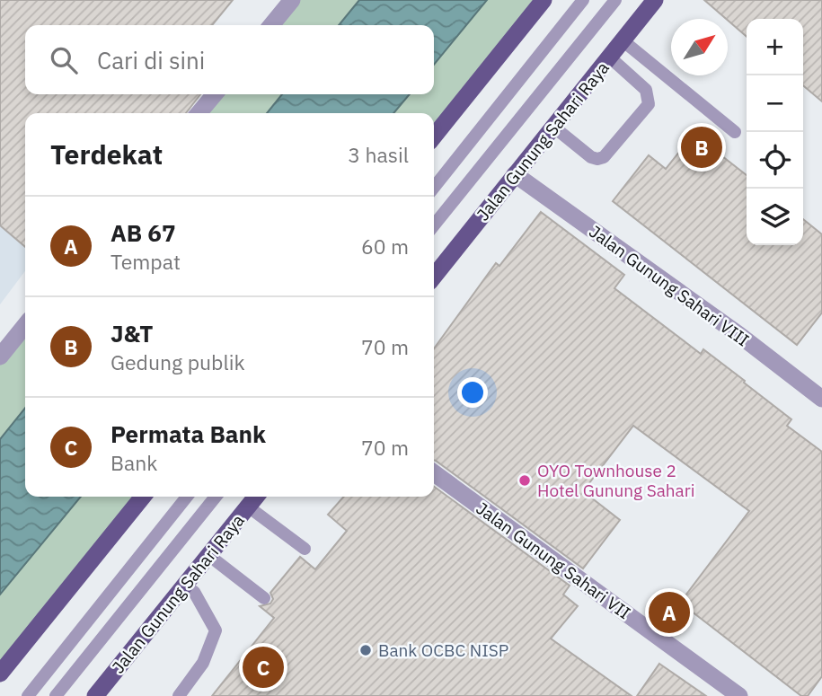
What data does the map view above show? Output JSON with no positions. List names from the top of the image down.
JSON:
{
  "streets": {
    "main road": ["Jalan Gunung Sahari Raya"],
    "street": ["Jalan Gunung Sahari VIII", "Jalan Gunung Sahari VII"]
  },
  "crossings": [
    ["Jalan Gunung Sahari Raya", "Jalan Gunung Sahari VIII"]
  ],
  "places": ["OYO Townhouse 2 Hotel Gunung Sahari", "Bank OCBC NISP"],
  "north": "top right",
  "page": {
    "map_buttons": ["+", "−"],
    "search": "Cari di sini",
    "heading": ["Terdekat", "3 hasil"],
    "pins": ["B", "A", "C"],
    "list": [
      {
        "mark": "A",
        "name": "AB 67",
        "note": "Tempat",
        "value": "60 m"
      },
      {
        "mark": "B",
        "name": "J&T",
        "note": "Gedung publik",
        "value": "70 m"
      },
      {
        "mark": "C",
        "name": "Permata Bank",
        "note": "Bank",
        "value": "70 m"
      }
    ]
  }
}
